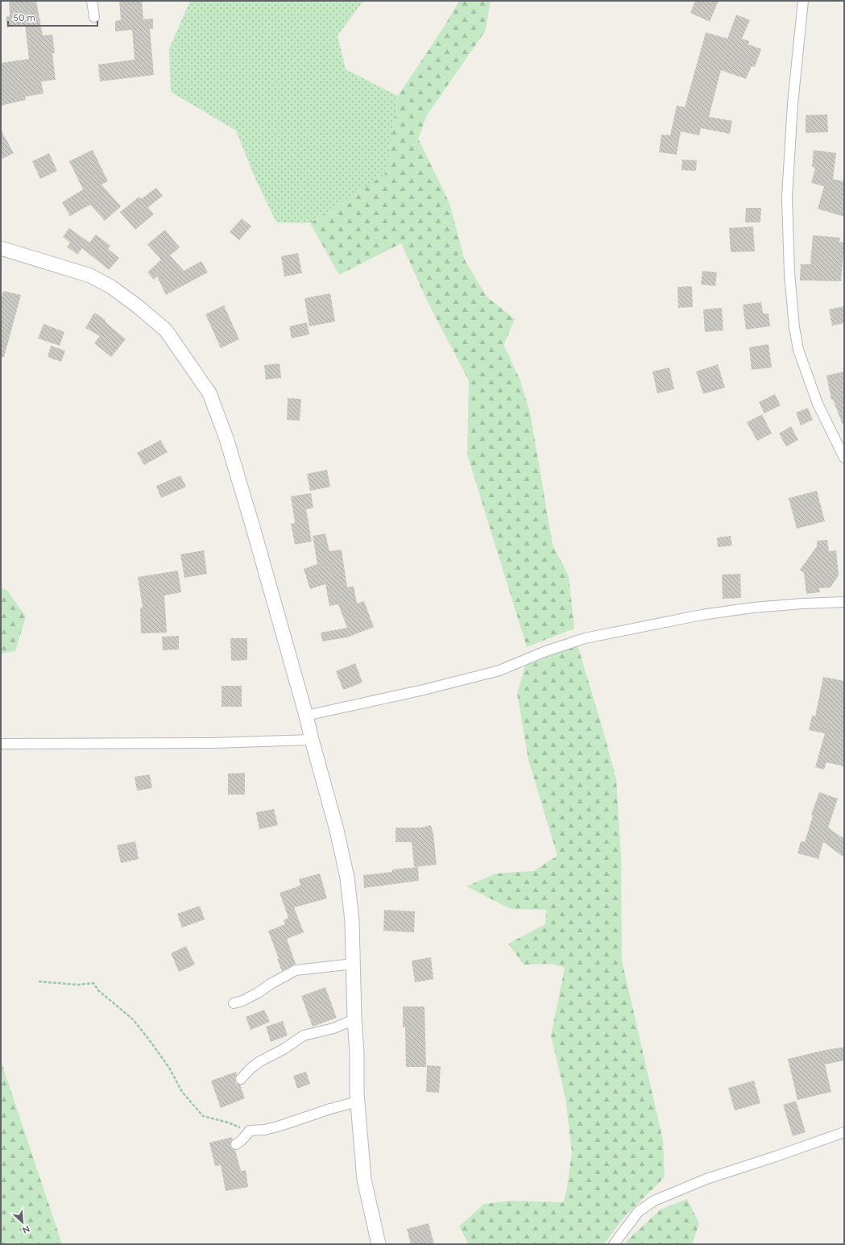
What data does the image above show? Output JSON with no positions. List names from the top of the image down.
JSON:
{
  "scale_bar": "50 m",
  "north": "bottom right"
}
